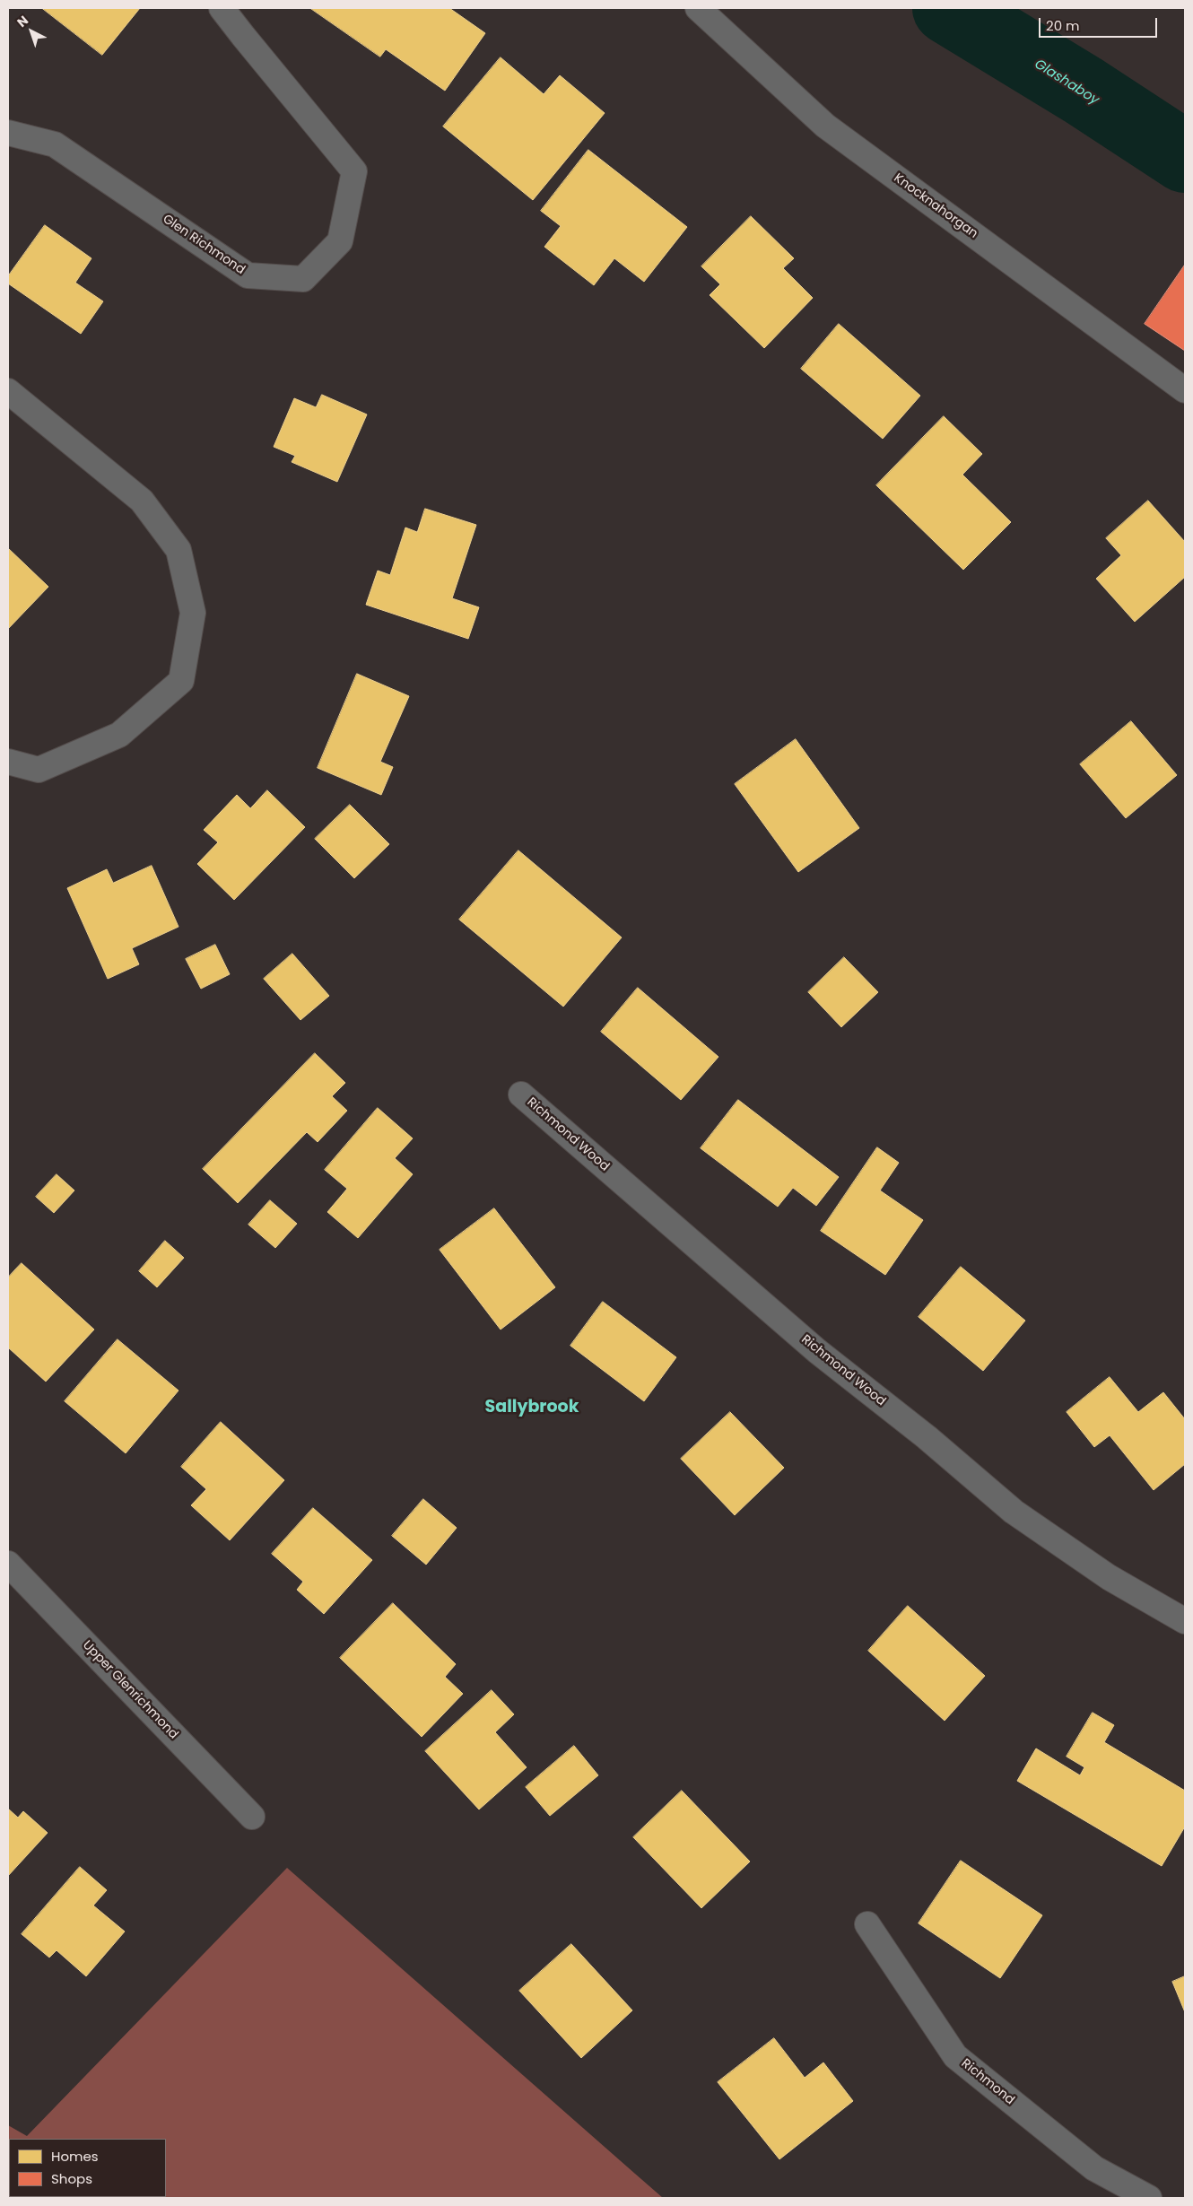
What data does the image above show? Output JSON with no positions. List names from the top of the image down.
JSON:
{
  "streets": {
    "street": [
      "Knocknahorgan",
      "Glen Richmond",
      "Richmond Wood",
      "Upper Glenrichmond",
      "Richmond"
    ]
  },
  "districts": ["Sallybrook"],
  "water": ["Glashaboy"],
  "legend": ["Homes", "Shops"],
  "scale_bar": "20 m",
  "north": "top left"
}
